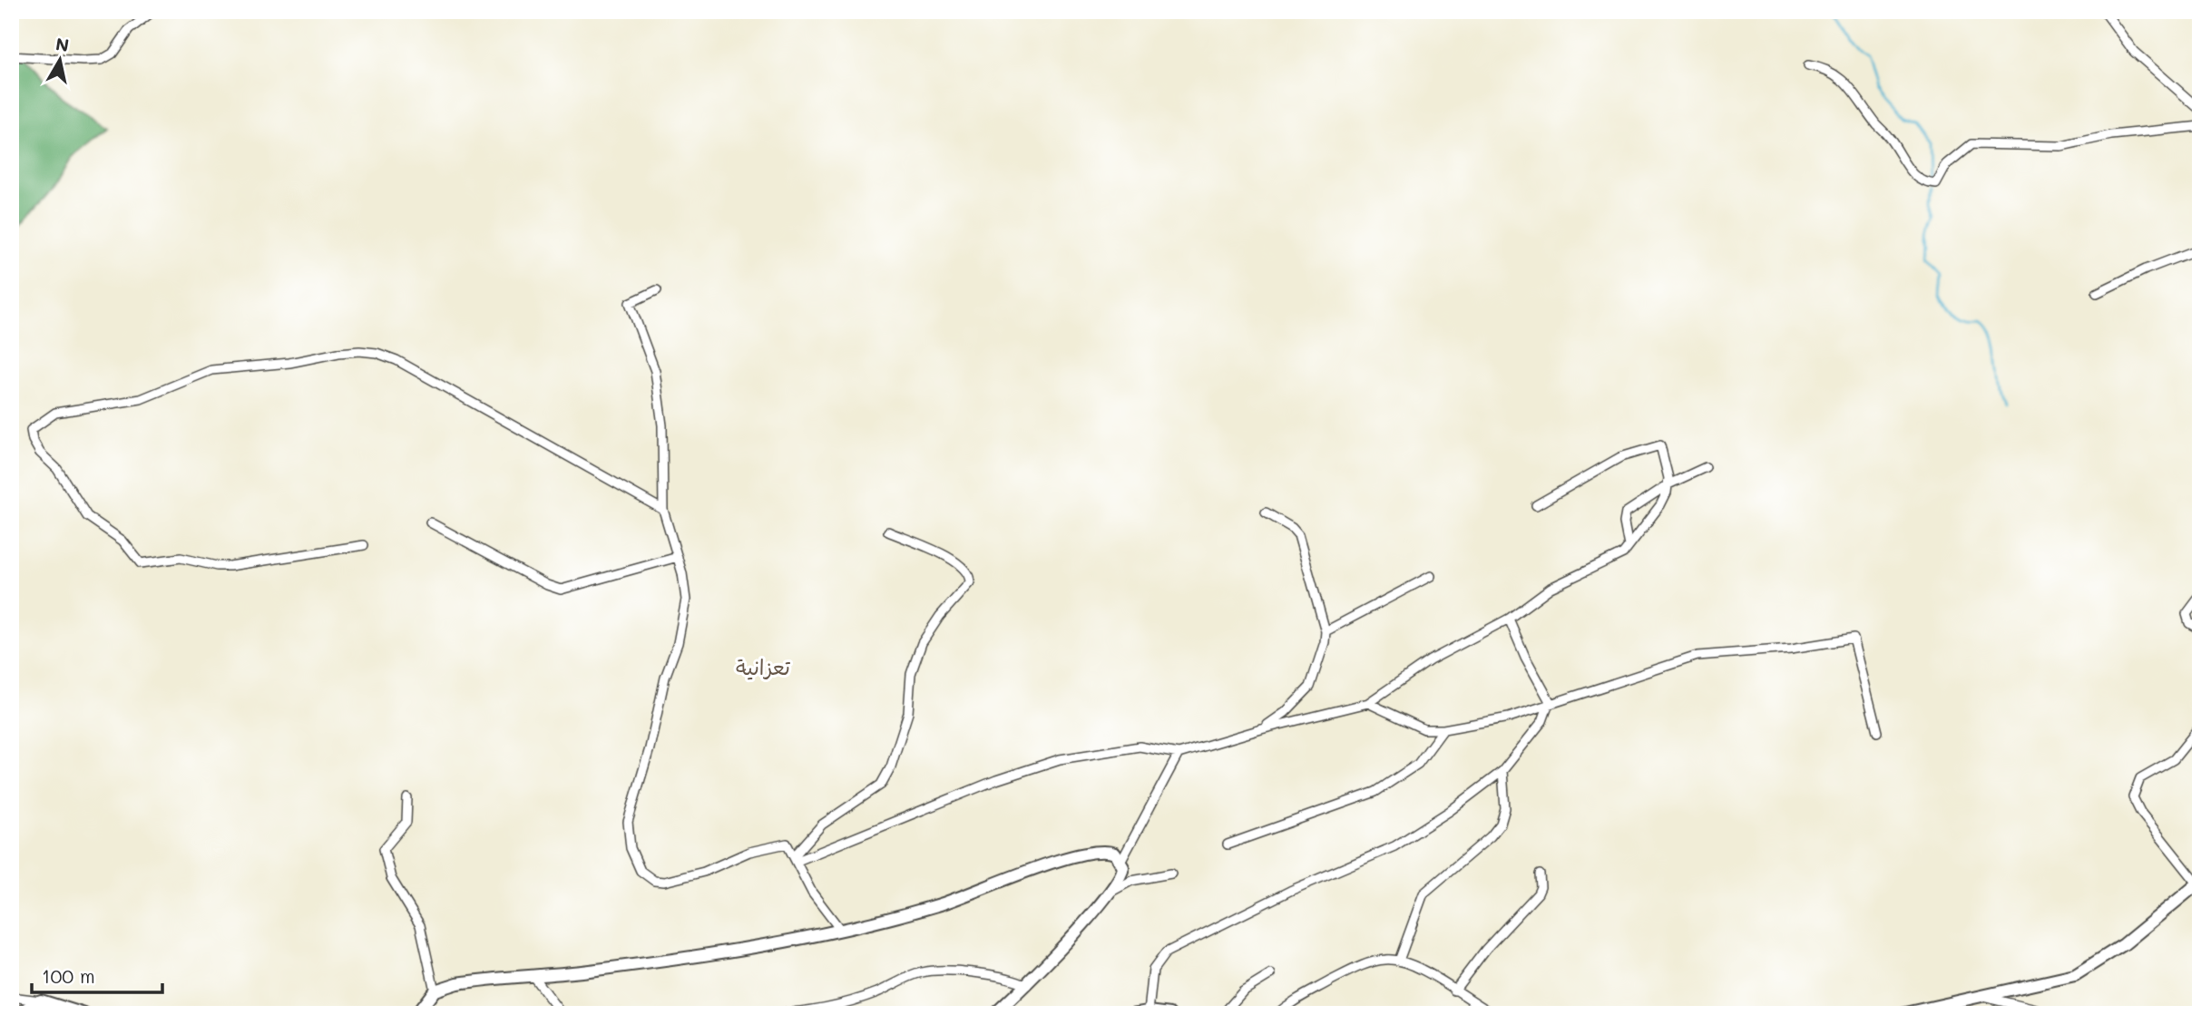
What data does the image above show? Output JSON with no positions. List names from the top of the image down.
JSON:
{
  "districts": ["تعزانية"],
  "scale_bar": "100 m",
  "north": "top"
}
